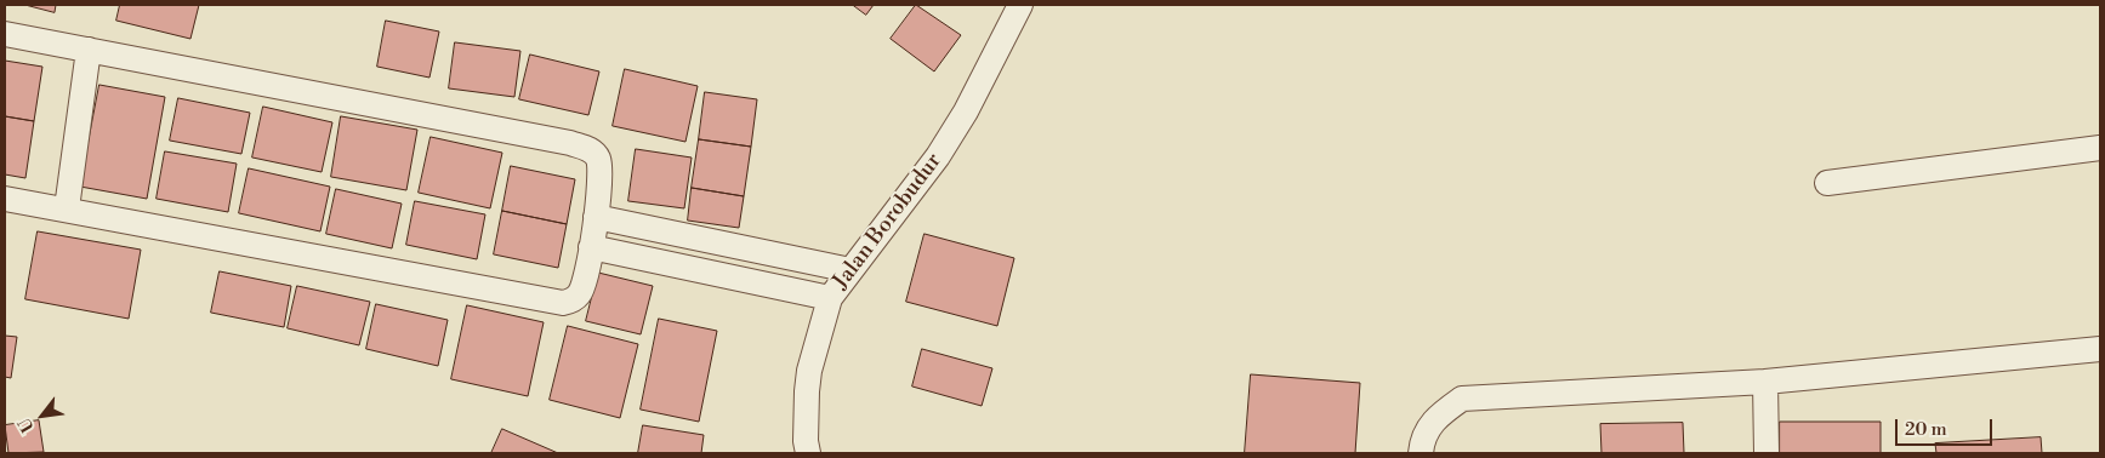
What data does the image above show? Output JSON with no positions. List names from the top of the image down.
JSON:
{
  "streets": {
    "street": ["Jalan Borobudur"]
  },
  "scale_bar": "20 m",
  "north": "bottom left"
}
